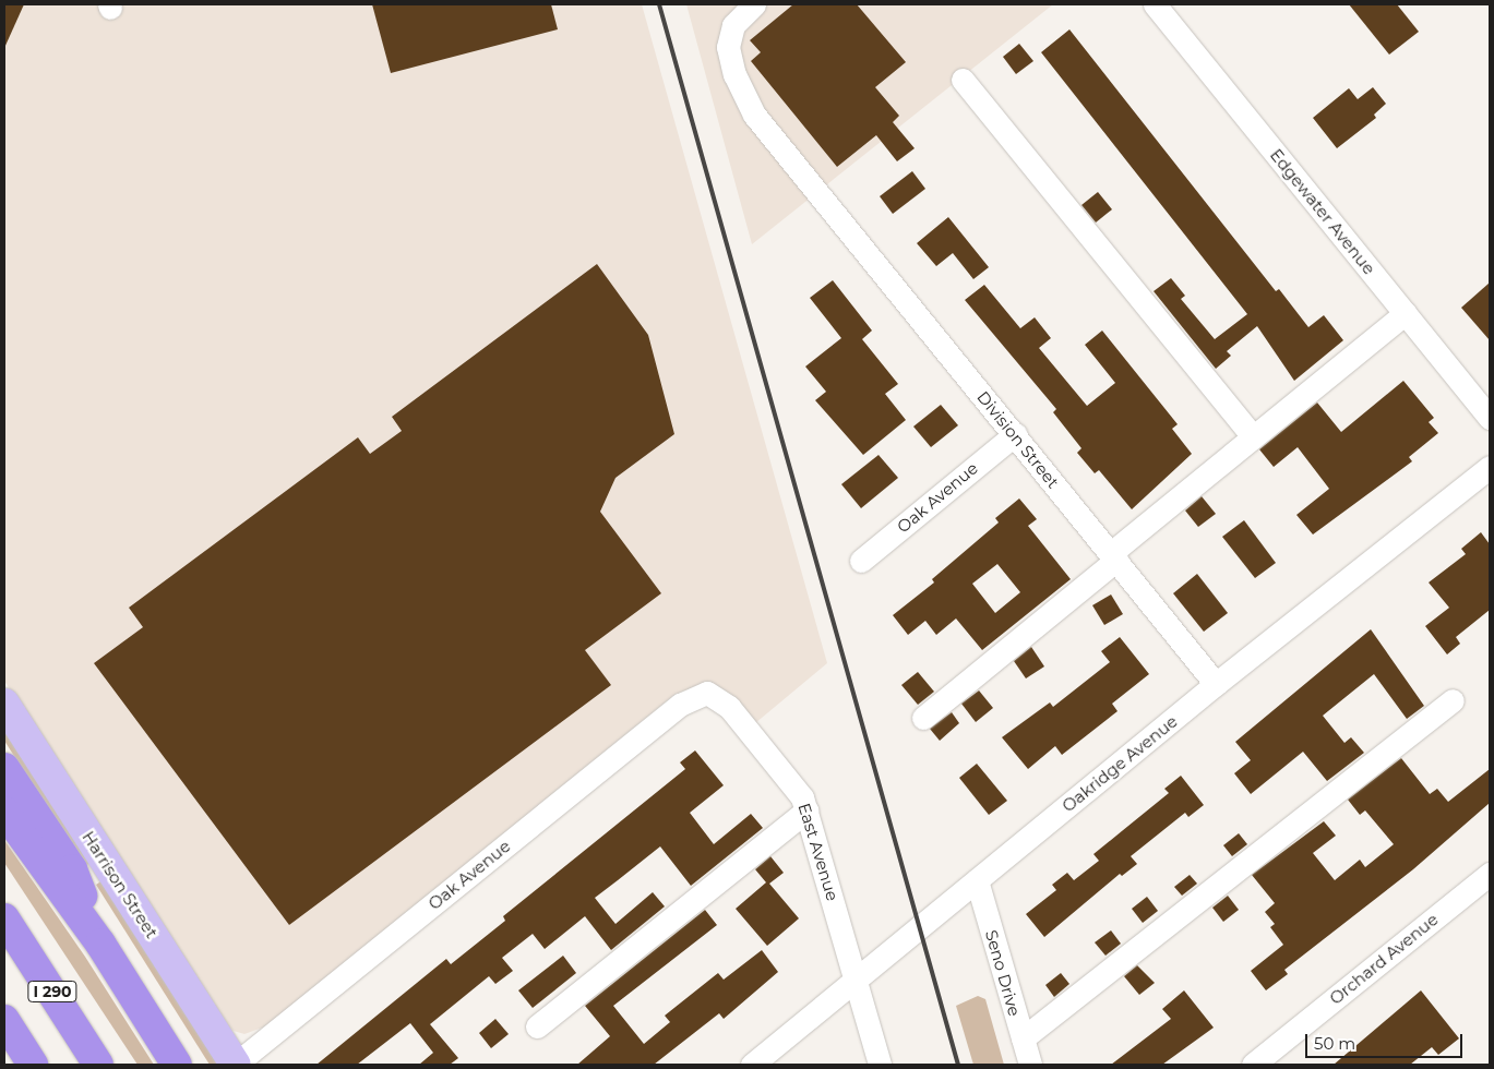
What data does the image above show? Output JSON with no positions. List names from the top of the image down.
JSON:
{
  "streets": {
    "highway": ["I 290"],
    "main road": ["Harrison Street"],
    "street": [
      "Edgewater Avenue",
      "Division Street",
      "Oak Avenue",
      "Oakridge Avenue",
      "East Avenue",
      "Orchard Avenue",
      "Seno Drive"
    ]
  },
  "crossings": [
    ["Division Street", "Oak Avenue"],
    ["Division Street", "Oakridge Avenue"],
    ["Oak Avenue", "East Avenue"],
    ["Oak Avenue", "Harrison Street"],
    ["Oakridge Avenue", "East Avenue"],
    ["Oakridge Avenue", "Seno Drive"]
  ],
  "scale_bar": "50 m"
}
